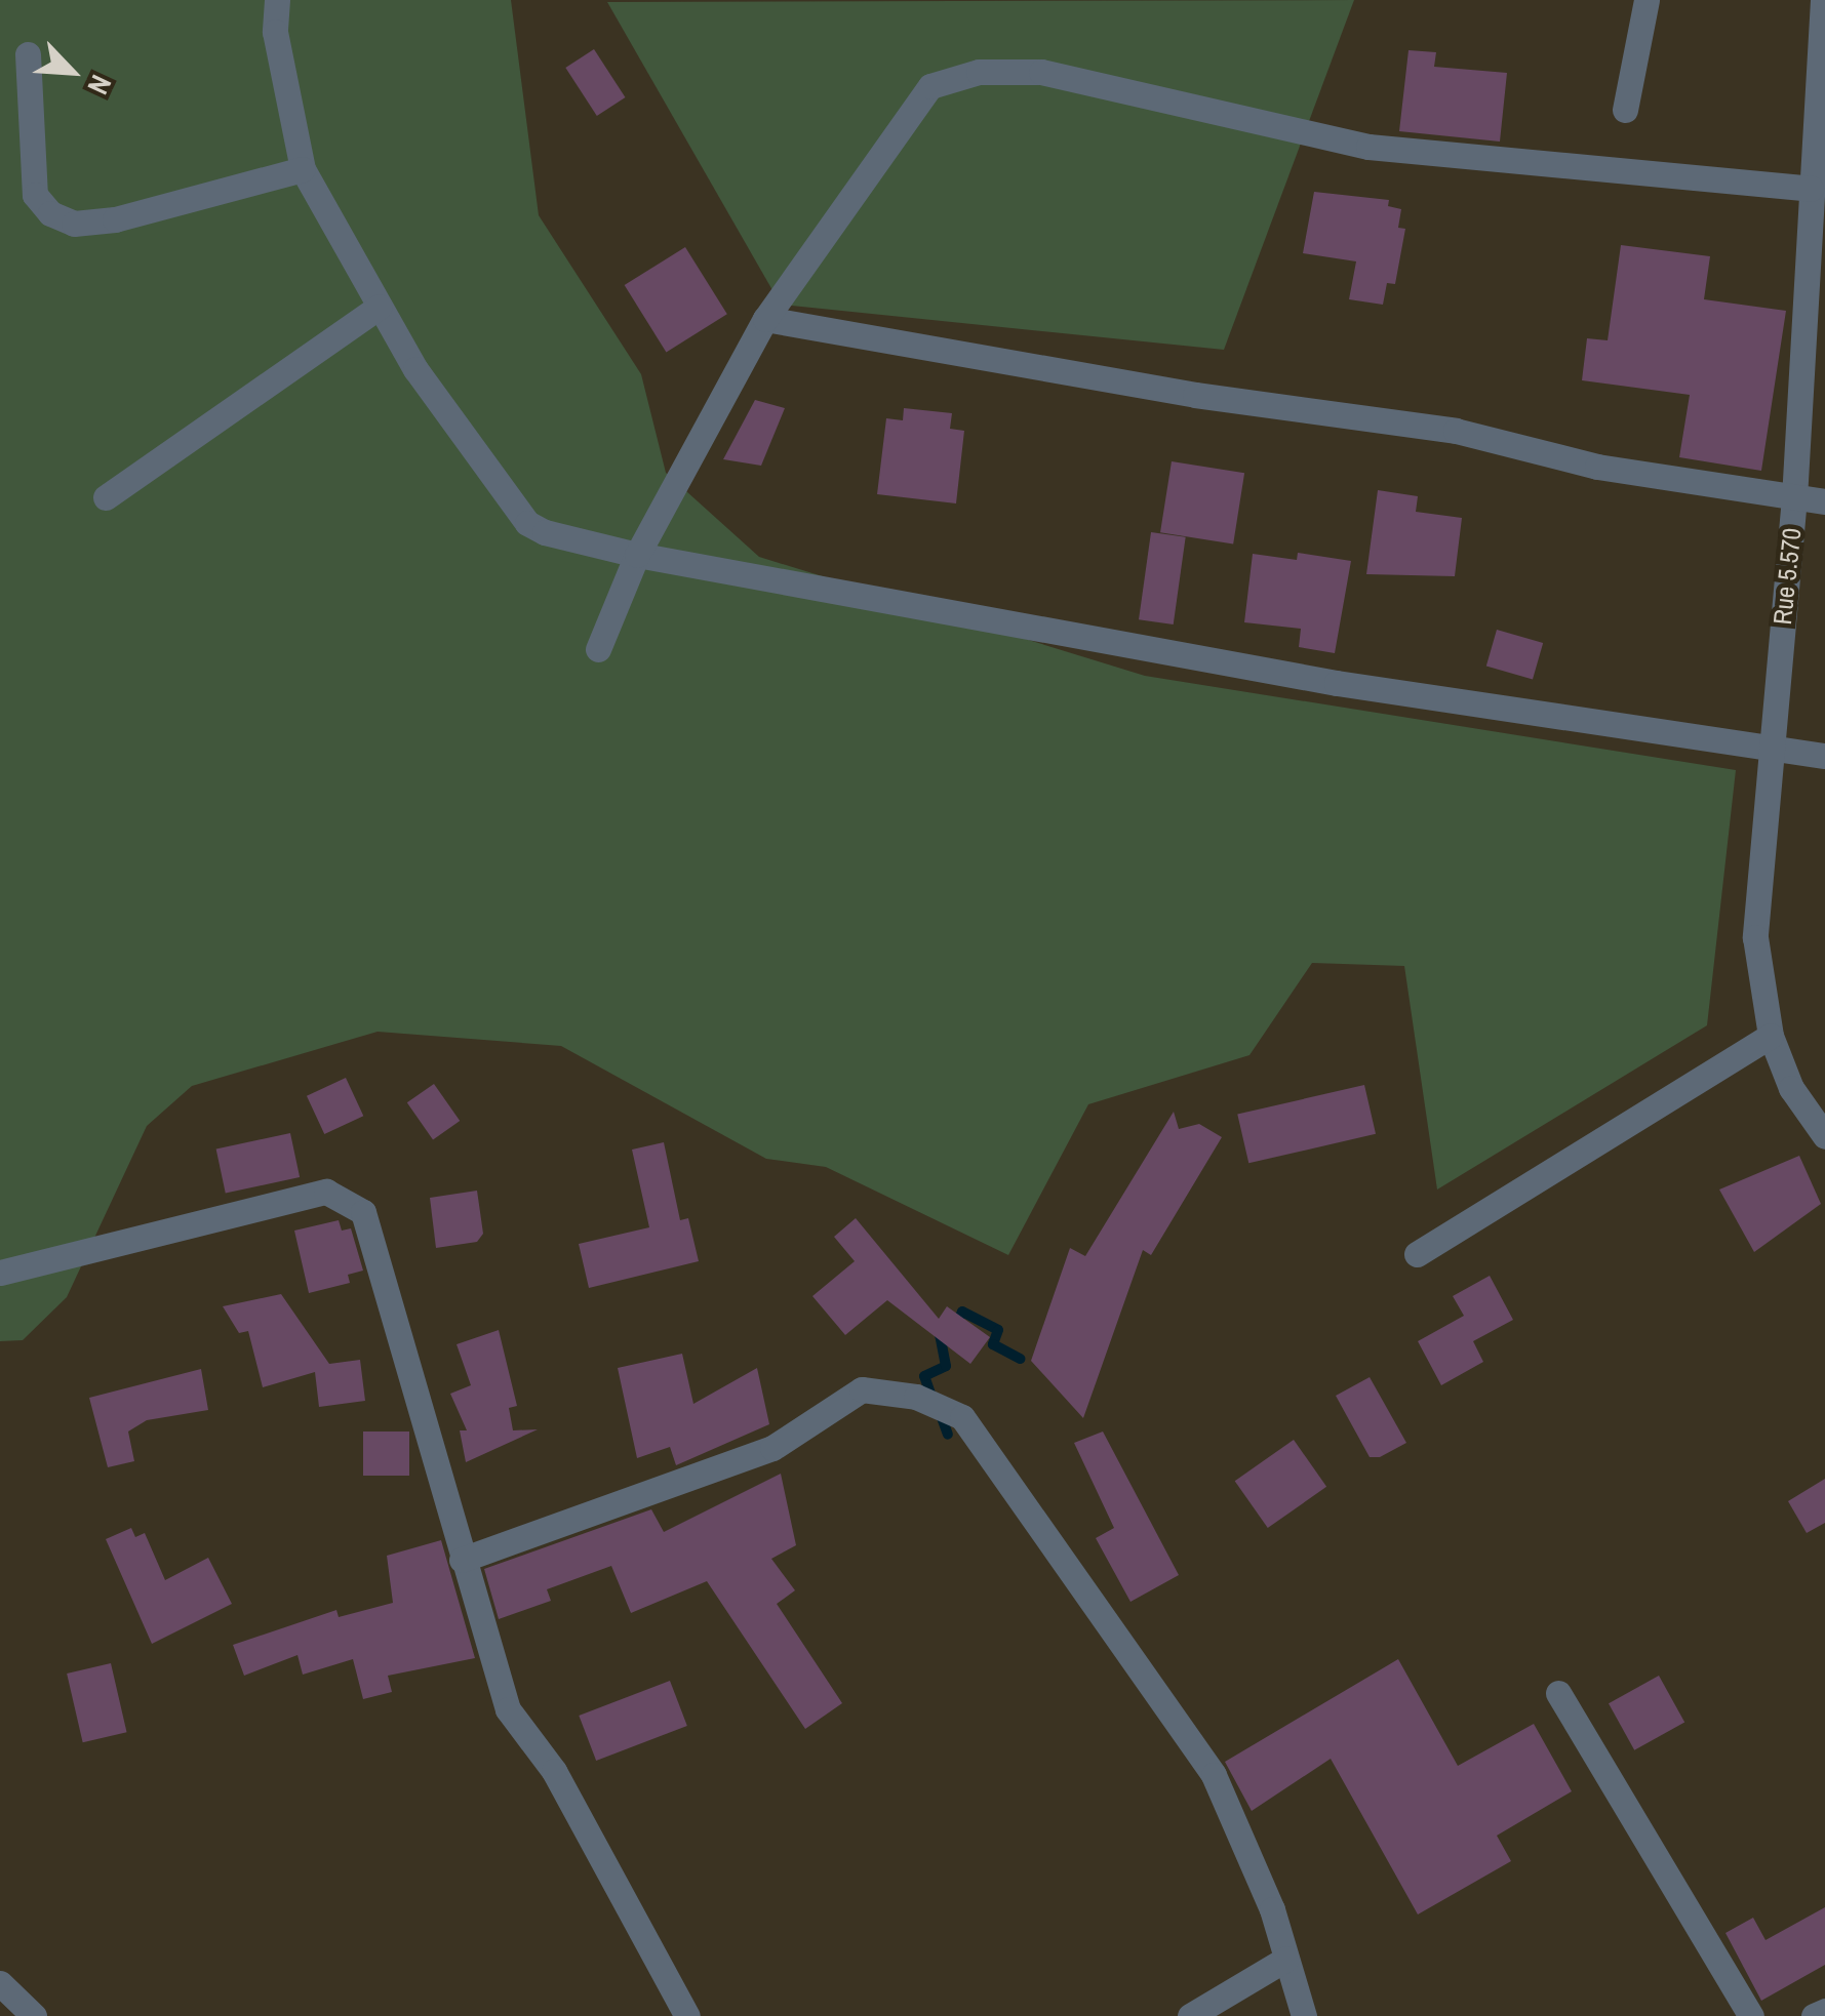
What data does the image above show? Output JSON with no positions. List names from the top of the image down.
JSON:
{
  "streets": {
    "street": ["Rue 5.570"]
  },
  "north": "bottom right"
}
